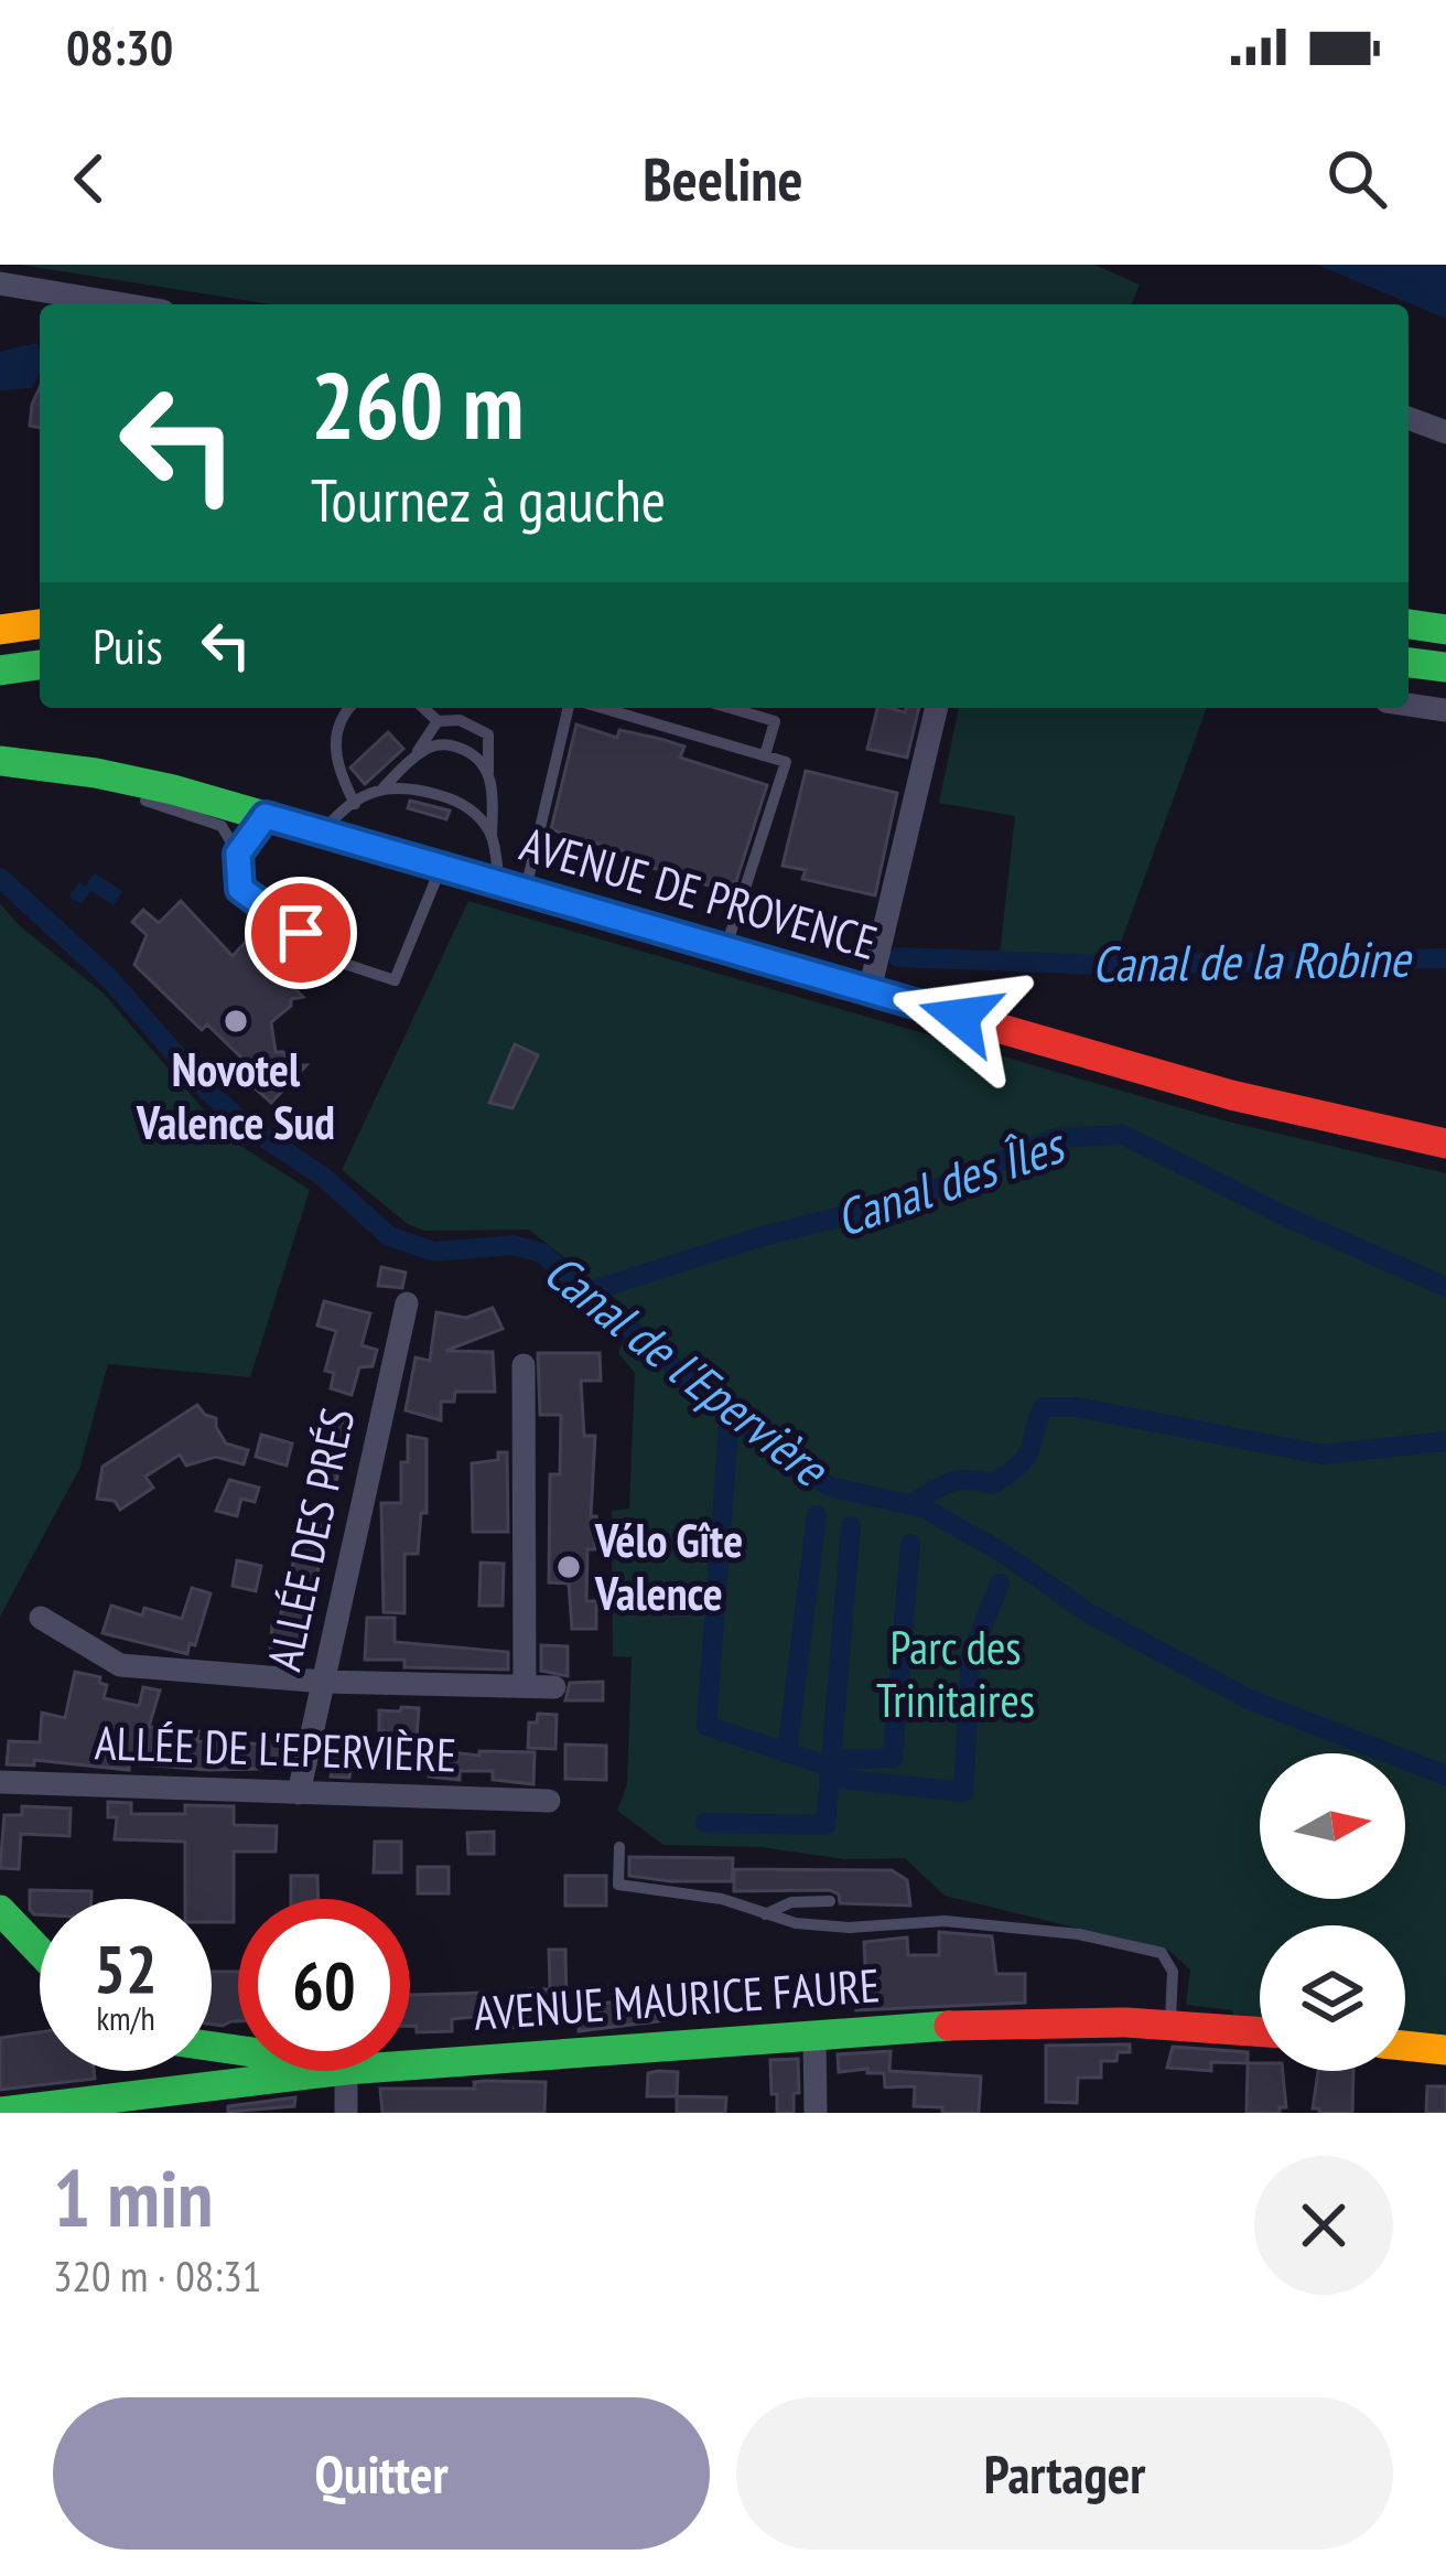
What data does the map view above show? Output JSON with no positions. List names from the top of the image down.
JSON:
{
  "streets": {
    "main road": ["AVENUE DE PROVENCE", "AVENUE MAURICE FAURE"],
    "street": ["ALLÉE DES PRÉS", "ALLÉE DE L'EPERVIÈRE"]
  },
  "crossings": [
    ["ALLÉE DES PRÉS", "ALLÉE DE L'EPERVIÈRE"]
  ],
  "water": ["Canal de la Robine", "Canal des Îles", "Canal de l'Epervière"],
  "parks": ["Parc des Trinitaires"],
  "places": ["Novotel Valence Sud", "Vélo Gîte Valence"],
  "north": "right",
  "page": {
    "status": "08:30",
    "header": "Beeline",
    "turn": ["260 m", "Tournez à gauche"],
    "then": "Puis",
    "speed": "52 km/h",
    "limit": "60",
    "heading": ["1 min", "320 m · 08:31"],
    "buttons": ["Quitter", "Partager"]
  }
}
